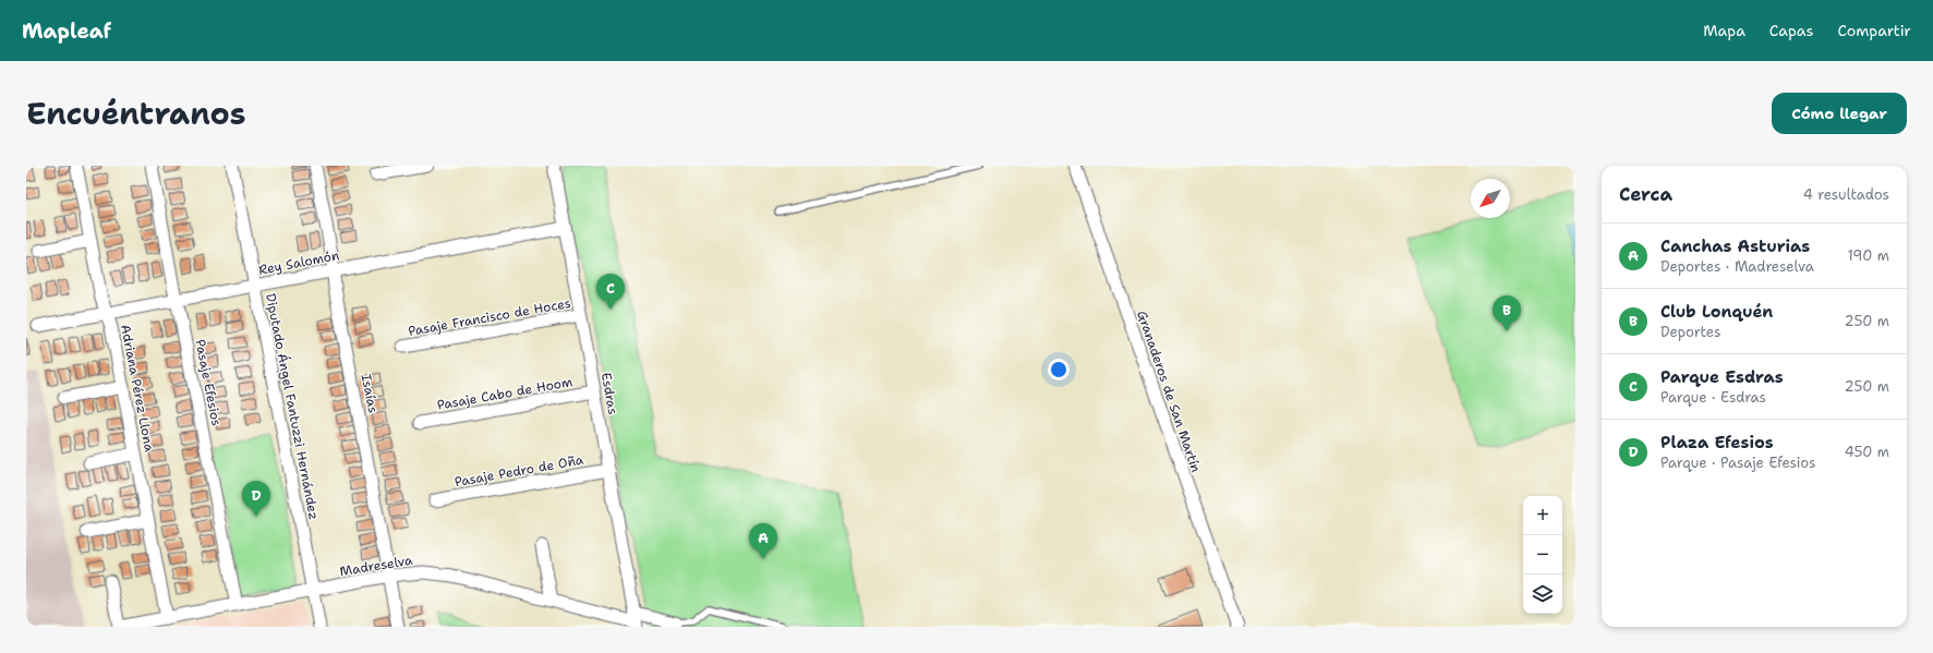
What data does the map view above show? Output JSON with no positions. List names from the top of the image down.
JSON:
{
  "streets": {
    "street": [
      "Rey Salomón",
      "Pasaje Francisco de Hoces",
      "Pasaje Efesios",
      "Adriana Pérez Llona",
      "Granaderos de San Martín",
      "Isaías",
      "Pasaje Cabo de Hoom",
      "Esdras",
      "Diputado Ángel Fantuzzi Hernández",
      "Pasaje Pedro de Oña",
      "Madreselva"
    ]
  },
  "crossings": [
    ["Rey Salomón", "Pasaje Efesios"],
    ["Rey Salomón", "Adriana Pérez Llona"],
    ["Rey Salomón", "Isaías"],
    ["Rey Salomón", "Esdras"],
    ["Rey Salomón", "Diputado Ángel Fantuzzi Hernández"],
    ["Pasaje Francisco de Hoces", "Esdras"],
    ["Pasaje Efesios", "Madreselva"],
    ["Adriana Pérez Llona", "Madreselva"],
    ["Isaías", "Madreselva"],
    ["Pasaje Cabo de Hoom", "Esdras"],
    ["Esdras", "Pasaje Pedro de Oña"],
    ["Esdras", "Madreselva"],
    ["Diputado Ángel Fantuzzi Hernández", "Madreselva"]
  ],
  "north": "bottom left",
  "page": {
    "header": "Mapleaf",
    "nav": ["Mapa", "Capas", "Compartir"],
    "title": "Encuéntranos",
    "buttons": "Cómo llegar",
    "heading": ["Cerca", "4 resultados"],
    "list": [
      {
        "mark": "A",
        "name": "Canchas Asturias",
        "note": "Deportes · Madreselva",
        "value": "190 m"
      },
      {
        "mark": "B",
        "name": "Club Lonquén",
        "note": "Deportes",
        "value": "250 m"
      },
      {
        "mark": "C",
        "name": "Parque Esdras",
        "note": "Parque · Esdras",
        "value": "250 m"
      },
      {
        "mark": "D",
        "name": "Plaza Efesios",
        "note": "Parque · Pasaje Efesios",
        "value": "450 m"
      }
    ],
    "pins": [
      "C",
      "B",
      "D",
      "A"
    ],
    "map_buttons": ["+", "−"]
  }
}
